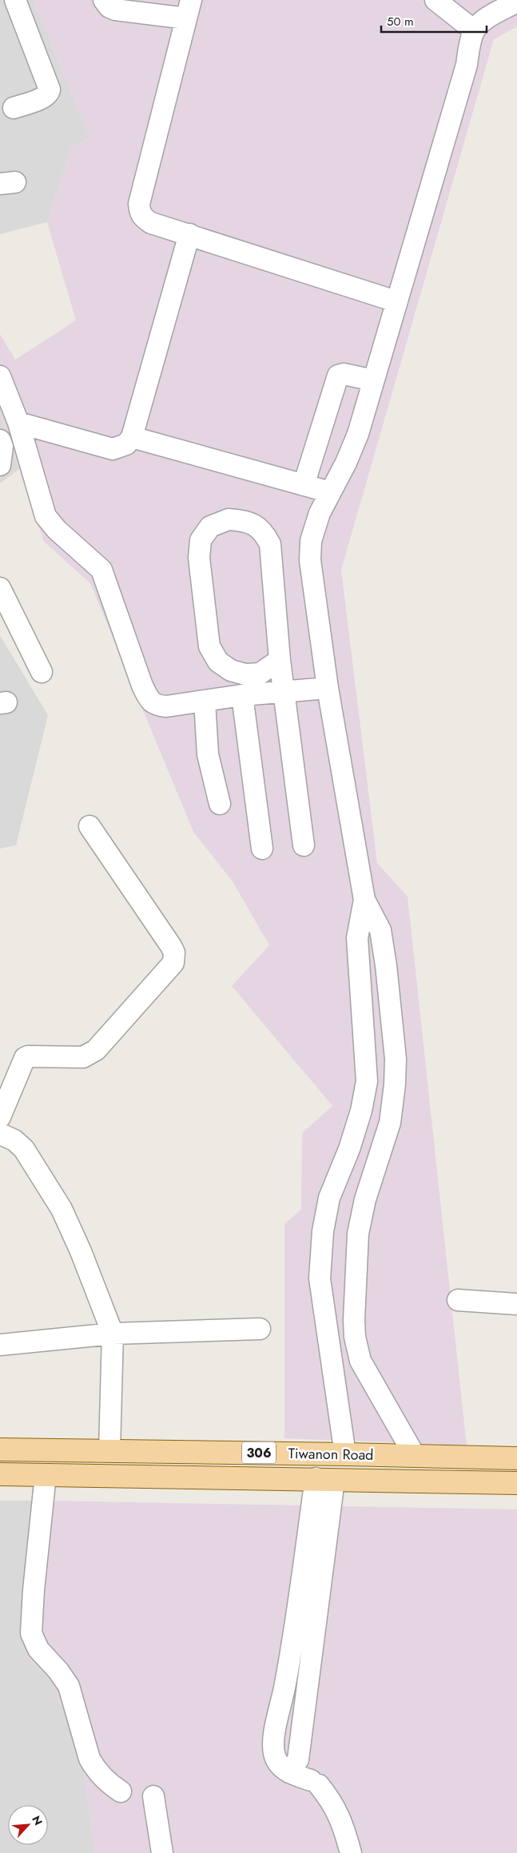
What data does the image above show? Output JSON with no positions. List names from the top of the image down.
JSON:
{
  "streets": {
    "main road": ["306", "Tiwanon Road"]
  },
  "scale_bar": "50 m",
  "north": "top right"
}
